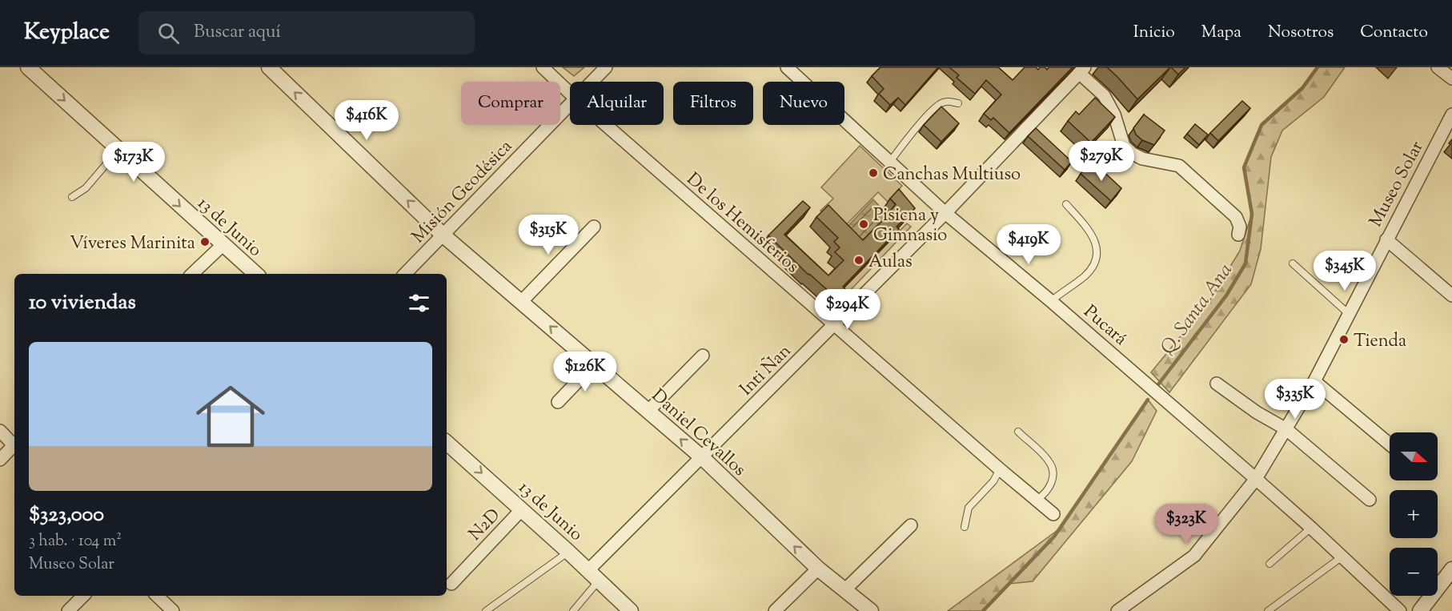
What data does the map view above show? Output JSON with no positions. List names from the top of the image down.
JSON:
{
  "streets": {
    "street": [
      "Museo Solar",
      "Misión Geodésica",
      "De los Hemisferios",
      "13 de Junio",
      "Pucará",
      "Inti Ñan",
      "Daniel Cevallos",
      "N2D"
    ]
  },
  "crossings": [
    ["Museo Solar", "Pucará"],
    ["Misión Geodésica", "Daniel Cevallos"],
    ["De los Hemisferios", "Inti Ñan"],
    ["13 de Junio", "Inti Ñan"],
    ["13 de Junio", "N2D"],
    ["Pucará", "Inti Ñan"],
    ["Inti Ñan", "Daniel Cevallos"]
  ],
  "one_way": ["13 de Junio", "Daniel Cevallos"],
  "water": ["Q. Santa Ana"],
  "places": [
    "Canchas Multiuso",
    "Pisicna y Gimnasio",
    "Víveres Marinita",
    "Aulas",
    "Tienda"
  ],
  "north": "right",
  "page": {
    "header": "Keyplace",
    "search": "Buscar aquí",
    "nav": [
      "Inicio",
      "Mapa",
      "Nosotros",
      "Contacto"
    ],
    "chip": [
      "Comprar",
      "Alquilar",
      "Filtros",
      "Nuevo"
    ],
    "price": [
      "$416K",
      "$279K",
      "$173K",
      "$315K",
      "$419K",
      "$345K",
      "$294K",
      "$126K",
      "$335K",
      "$323K"
    ],
    "heading": "10 viviendas",
    "list": [
      {
        "name": "$323,000",
        "note": "3 hab. · 104 m² · Museo Solar"
      }
    ],
    "map_buttons": ["+", "−"]
  }
}
